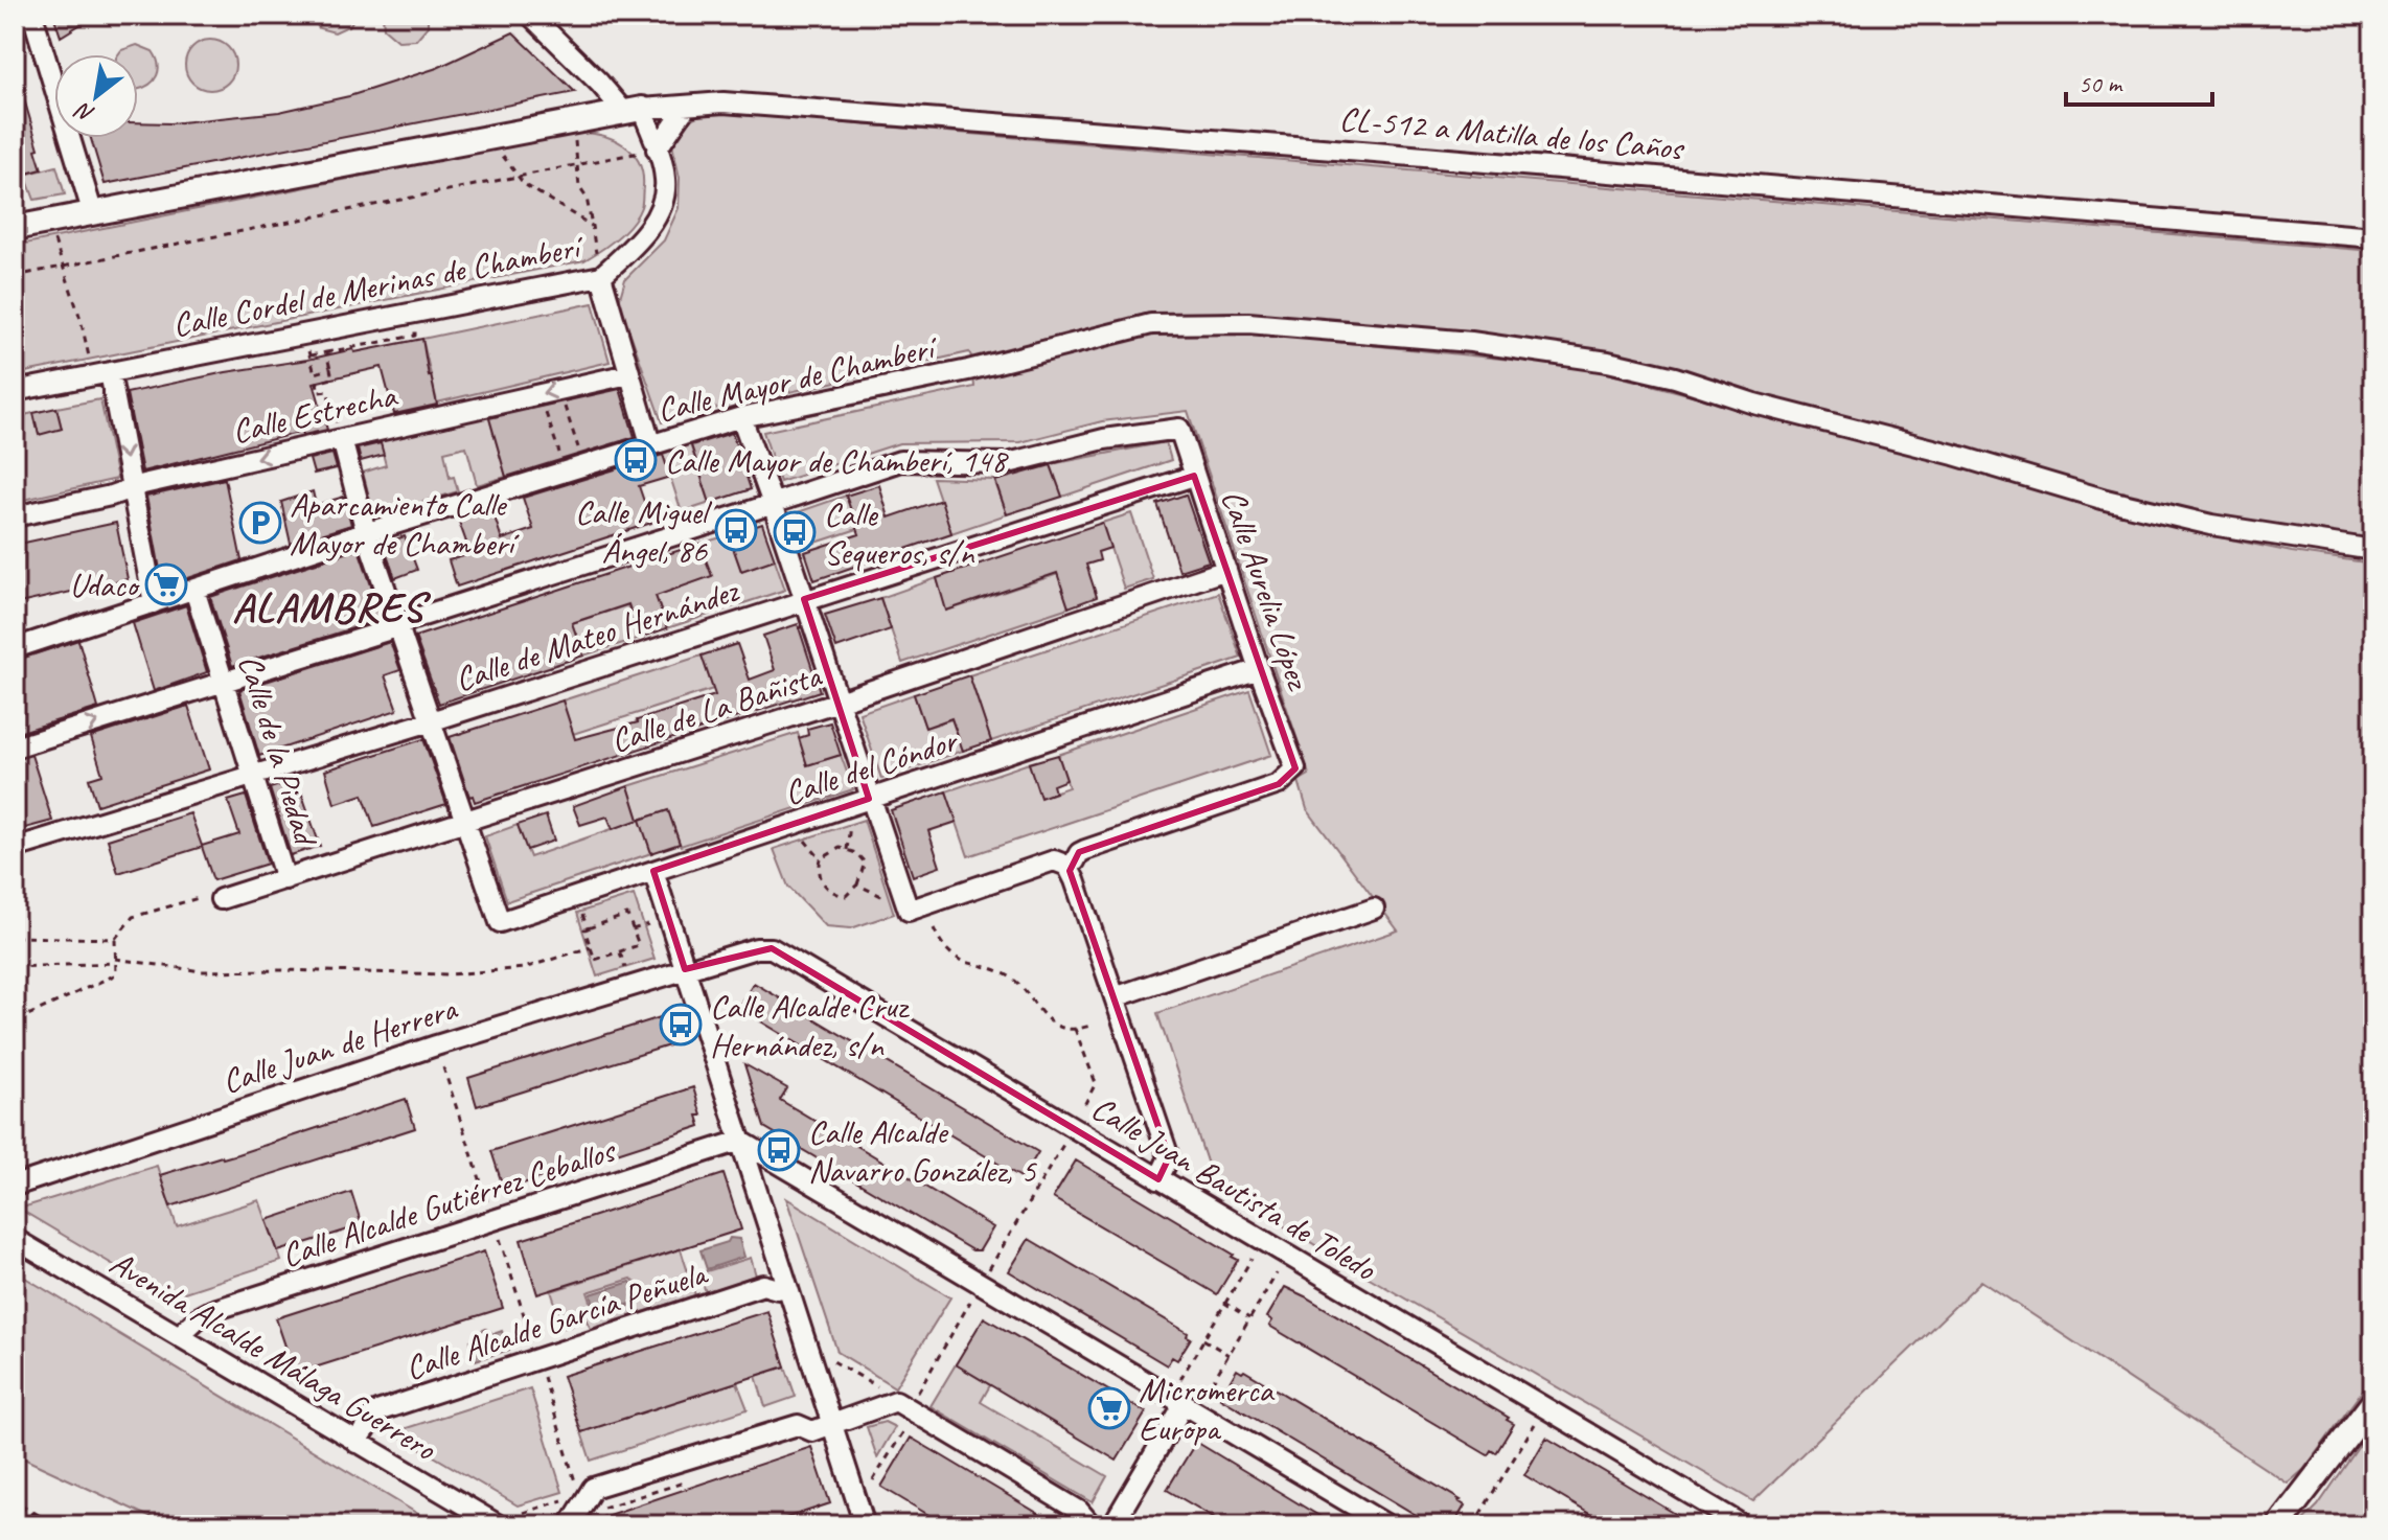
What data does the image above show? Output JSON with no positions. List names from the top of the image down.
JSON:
{
  "streets": {
    "street": [
      "CL-512 a Matilla de los Caños",
      "Calle Cordel de Merinas de Chamberí",
      "Calle Mayor de Chamberí",
      "Calle Estrecha",
      "Calle Aurelia López",
      "Calle de Mateo Hernández",
      "Calle de La Bañista",
      "Calle de la Piedad",
      "Calle del Cóndor",
      "Calle Juan de Herrera",
      "Calle Juan Bautista de Toledo",
      "Calle Alcalde Gutiérrez Ceballos",
      "Calle Alcalde García Peñuela",
      "Avenida Alcalde Málaga Guerrero"
    ]
  },
  "crossings": [
    ["CL-512 a Matilla de los Caños", "Calle Cordel de Merinas de Chamberí"],
    ["Calle Mayor de Chamberí", "Calle de la Piedad"],
    ["Calle Aurelia López", "Calle de Mateo Hernández"],
    ["Calle Aurelia López", "Calle de La Bañista"],
    ["Calle Aurelia López", "Calle del Cóndor"],
    ["Calle de Mateo Hernández", "Calle de la Piedad"],
    ["Calle de La Bañista", "Calle de la Piedad"],
    ["Calle de La Bañista", "Calle del Cóndor"],
    ["Calle Juan de Herrera", "Calle Juan Bautista de Toledo"],
    ["Calle Alcalde Gutiérrez Ceballos", "Avenida Alcalde Málaga Guerrero"],
    ["Calle Alcalde García Peñuela", "Avenida Alcalde Málaga Guerrero"]
  ],
  "one_way": ["Calle Estrecha"],
  "districts": ["ALAMBRES"],
  "places": {
    "bus stop": [
      "Calle Mayor de Chamberí, 148",
      "Calle Miguel Ángel, 86",
      "Calle Sequeros, s/n",
      "Calle Alcalde Cruz Hernández, s/n",
      "Calle Alcalde Navarro González, 5"
    ],
    "parking": ["Aparcamiento Calle Mayor de Chamberí"],
    "supermarket": ["Udaco", "Micromerca Europa"]
  },
  "scale_bar": "50 m",
  "north": "bottom left"
}
